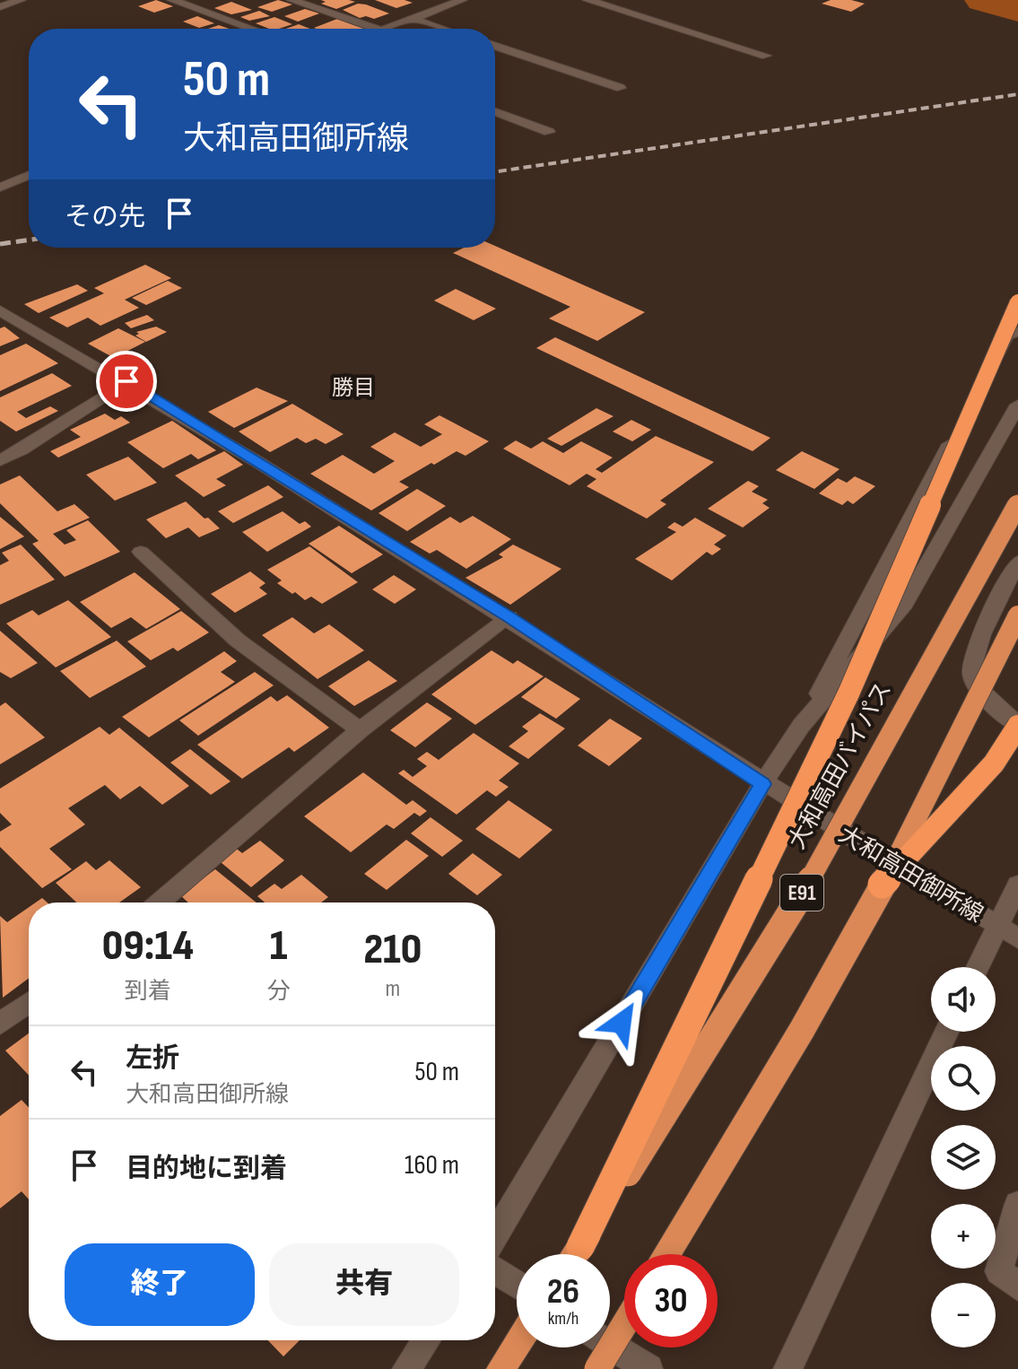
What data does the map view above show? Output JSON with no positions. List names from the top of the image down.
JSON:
{
  "streets": {
    "highway": ["大和高田バイパス", "E91"],
    "street": ["大和高田御所線"]
  },
  "districts": ["勝目"],
  "page": {
    "turn": ["50 m", "大和高田御所線"],
    "then": "その先",
    "eta": [
      "09:14",
      "到着",
      "1",
      "分",
      "210",
      "m"
    ],
    "map_buttons": ["+", "−"],
    "list": [
      {
        "name": "左折",
        "note": "大和高田御所線",
        "value": "50 m"
      },
      {
        "name": "目的地に到着",
        "value": "160 m"
      }
    ],
    "buttons": ["終了", "共有"],
    "speed": "26 km/h",
    "limit": "30"
  }
}
